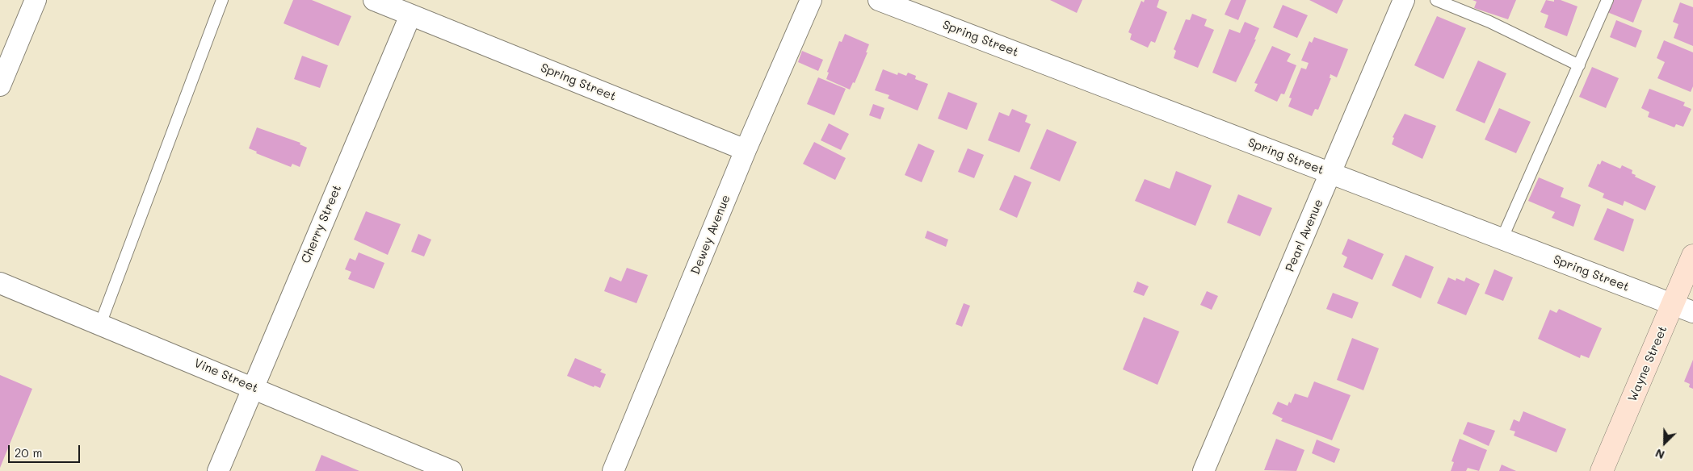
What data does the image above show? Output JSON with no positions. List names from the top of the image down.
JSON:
{
  "streets": {
    "main road": ["Wayne Street"],
    "street": [
      "Spring Street",
      "Cherry Street",
      "Dewey Avenue",
      "Pearl Avenue",
      "Vine Street"
    ]
  },
  "crossings": [
    ["Spring Street", "Cherry Street"],
    ["Spring Street", "Dewey Avenue"],
    ["Spring Street", "Pearl Avenue"],
    ["Spring Street", "Wayne Street"],
    ["Cherry Street", "Vine Street"]
  ],
  "scale_bar": "20 m",
  "north": "bottom left"
}
